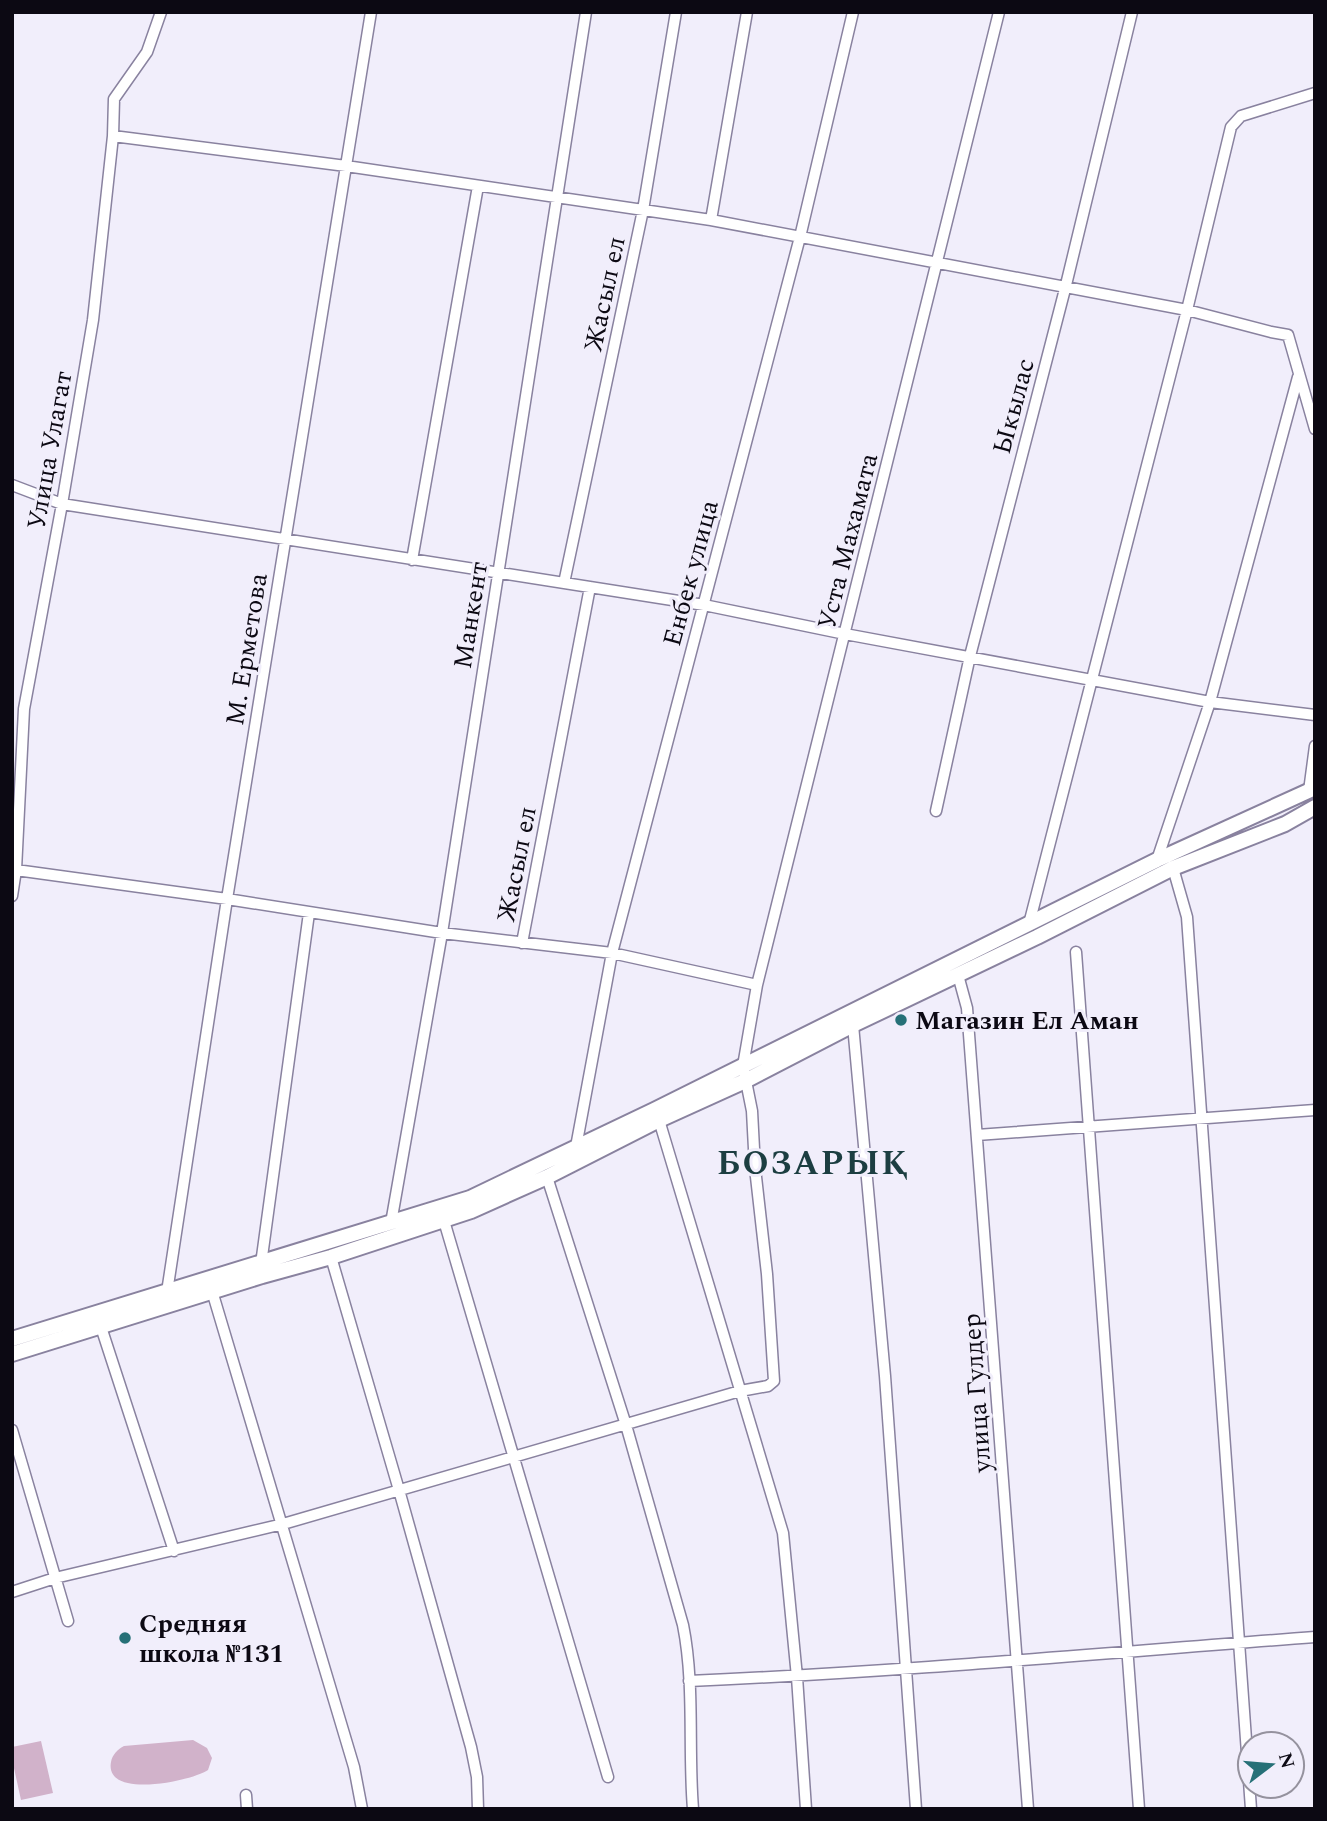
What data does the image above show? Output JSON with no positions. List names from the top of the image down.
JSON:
{
  "streets": {
    "street": [
      "Жасыл ел",
      "Ыкылас",
      "Улица Улагат",
      "Уста Махамата",
      "Енбек улица",
      "Манкент",
      "М. Ерметова",
      "улица Гулдер"
    ]
  },
  "districts": ["БОЗАРЫҚ"],
  "places": ["Магазин Ел Аман", "Средняя школа №131"],
  "north": "right"
}
